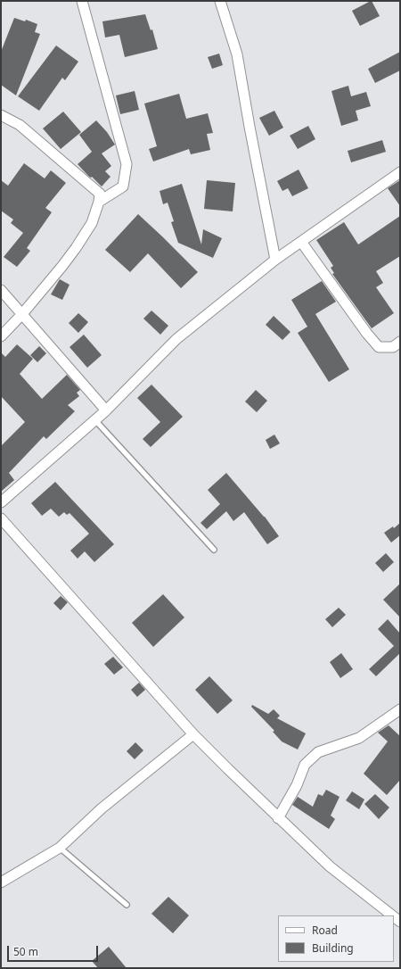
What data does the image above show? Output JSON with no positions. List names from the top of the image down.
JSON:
{
  "legend": ["Road", "Building"],
  "scale_bar": "50 m"
}
